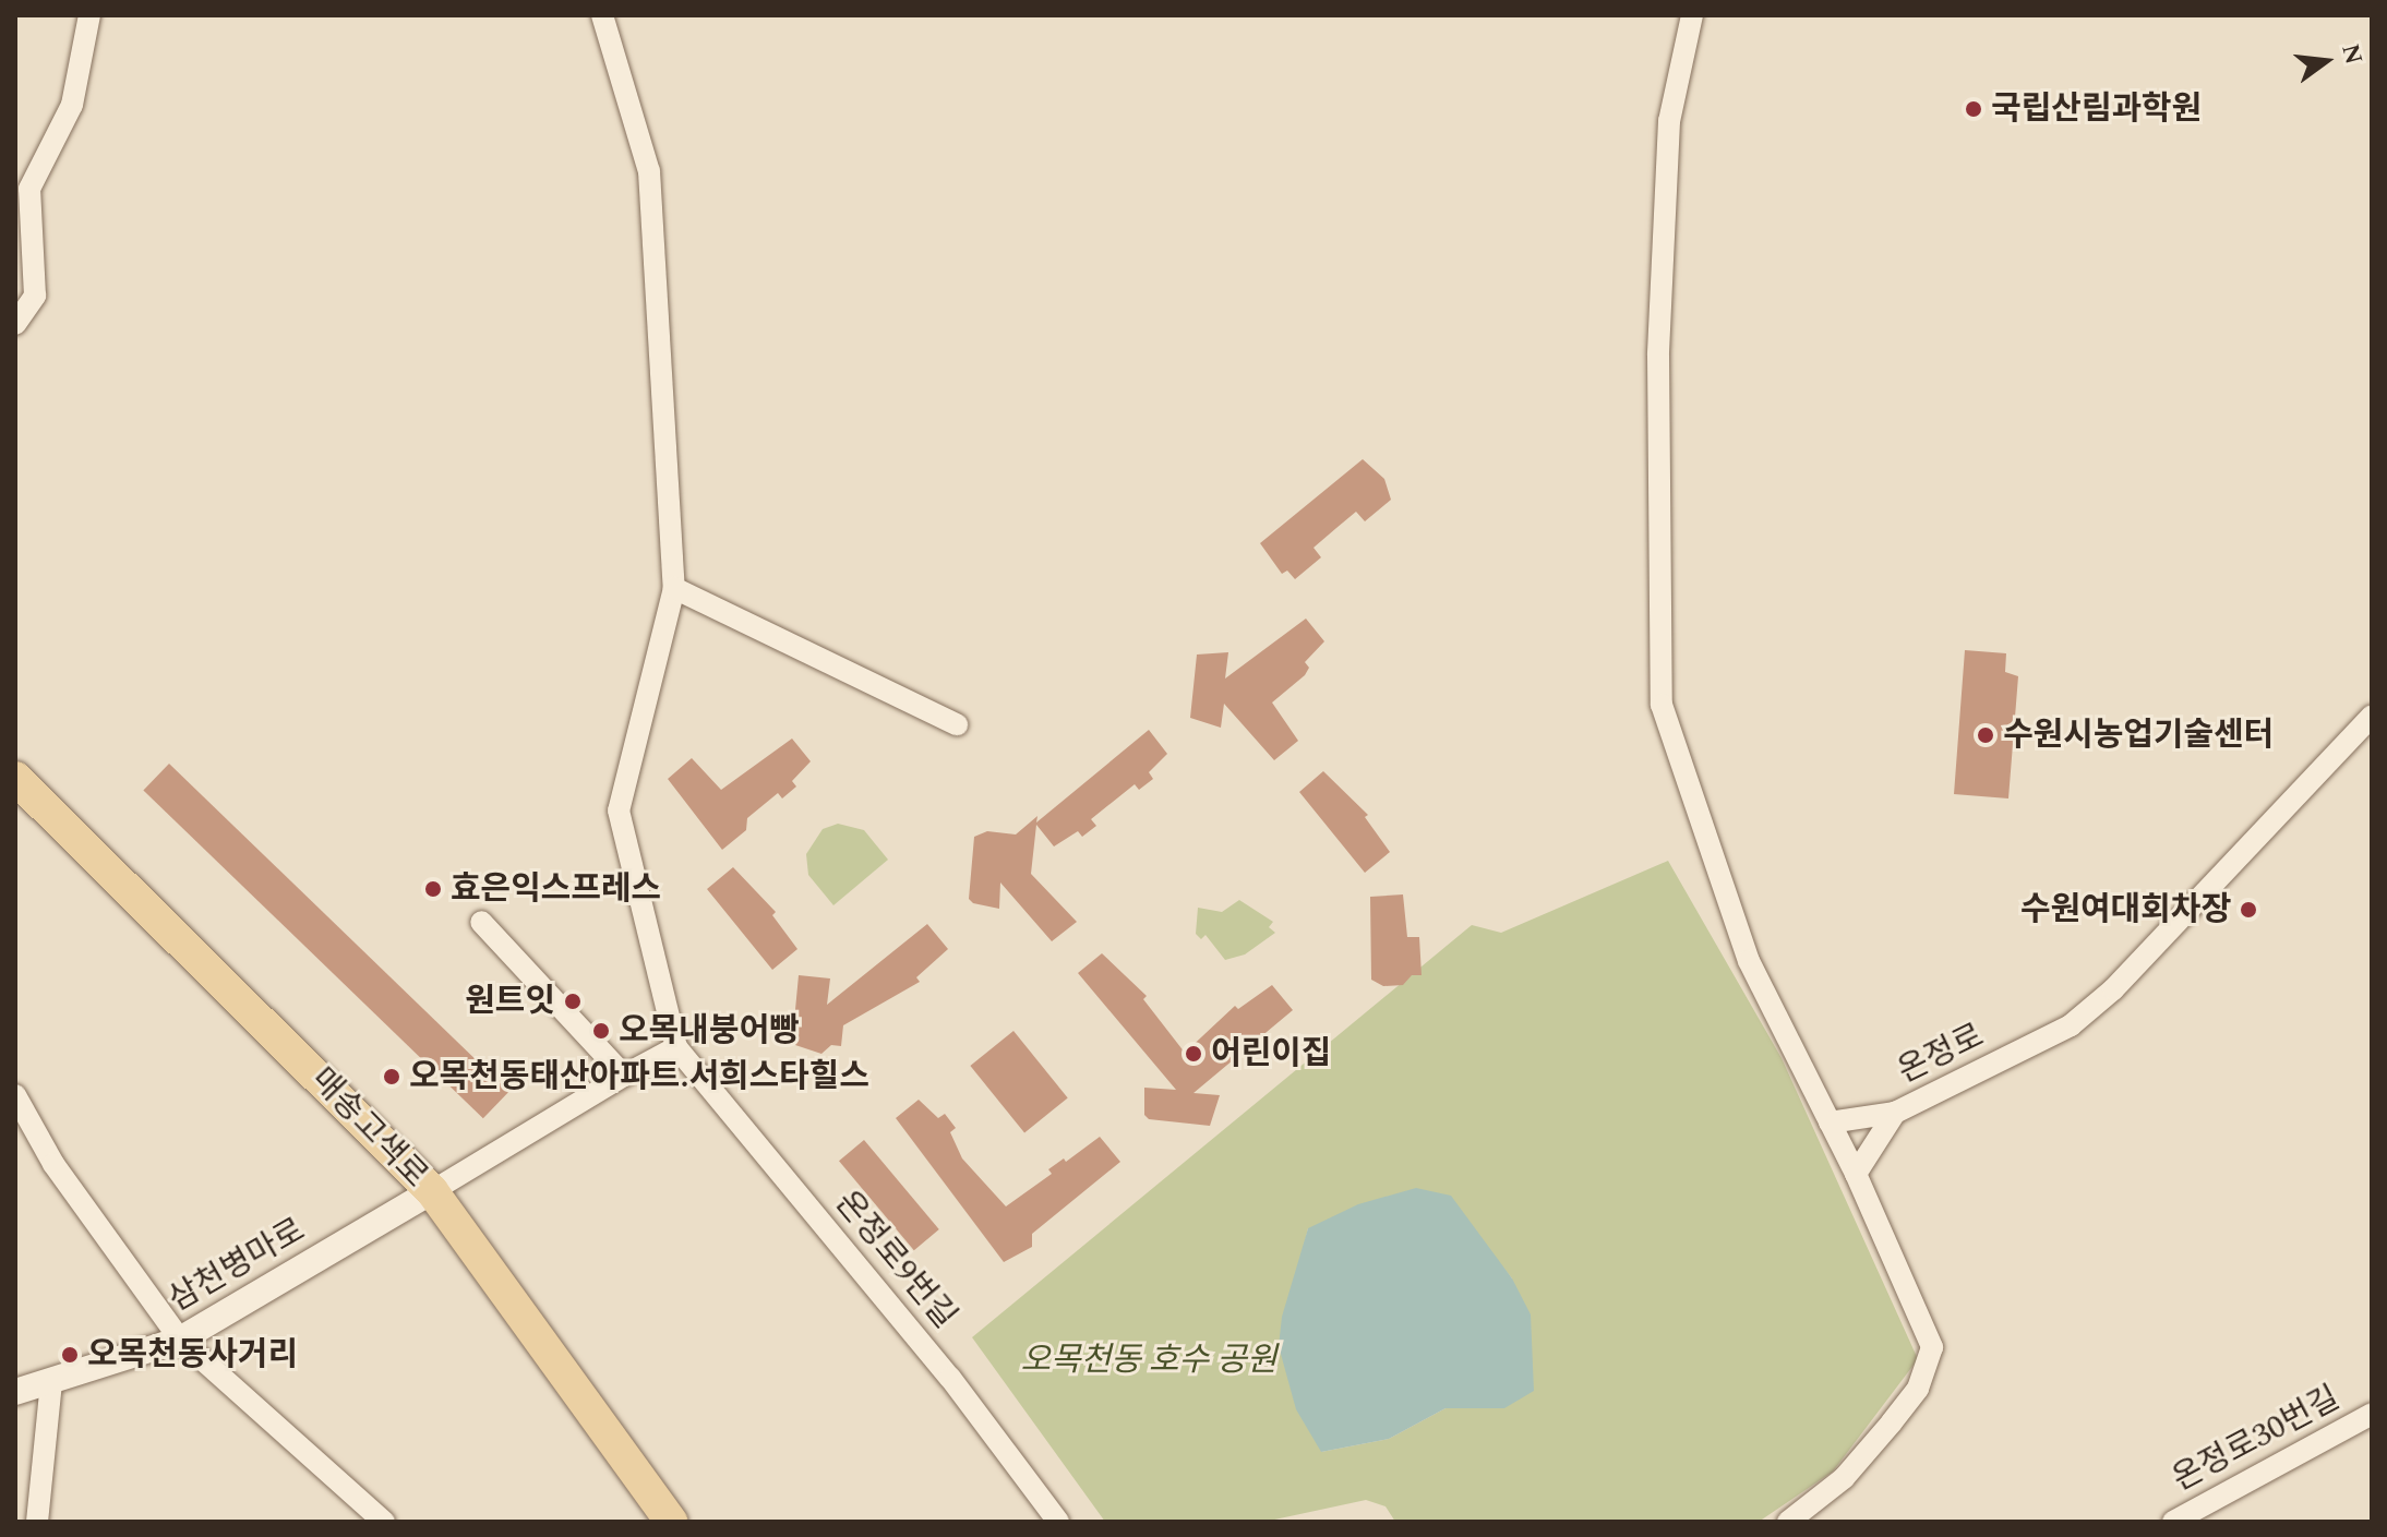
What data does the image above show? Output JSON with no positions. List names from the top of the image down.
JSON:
{
  "streets": {
    "main road": ["매송고색로"],
    "street": [
      "온정로",
      "온정로9번길",
      "삼천병마로",
      "온정로30번길"
    ]
  },
  "crossings": [
    ["매송고색로", "삼천병마로"]
  ],
  "parks": ["오목천동 호수 공원"],
  "places": [
    "국립산림과학원",
    "수원시농업기술센터",
    "효은익스프레스",
    "수원여대회차장",
    "원트잇",
    "오목내붕어빵",
    "어린이집",
    "오목천동태산아파트.서희스타힐스",
    "오목천동사거리"
  ],
  "north": "right"
}
